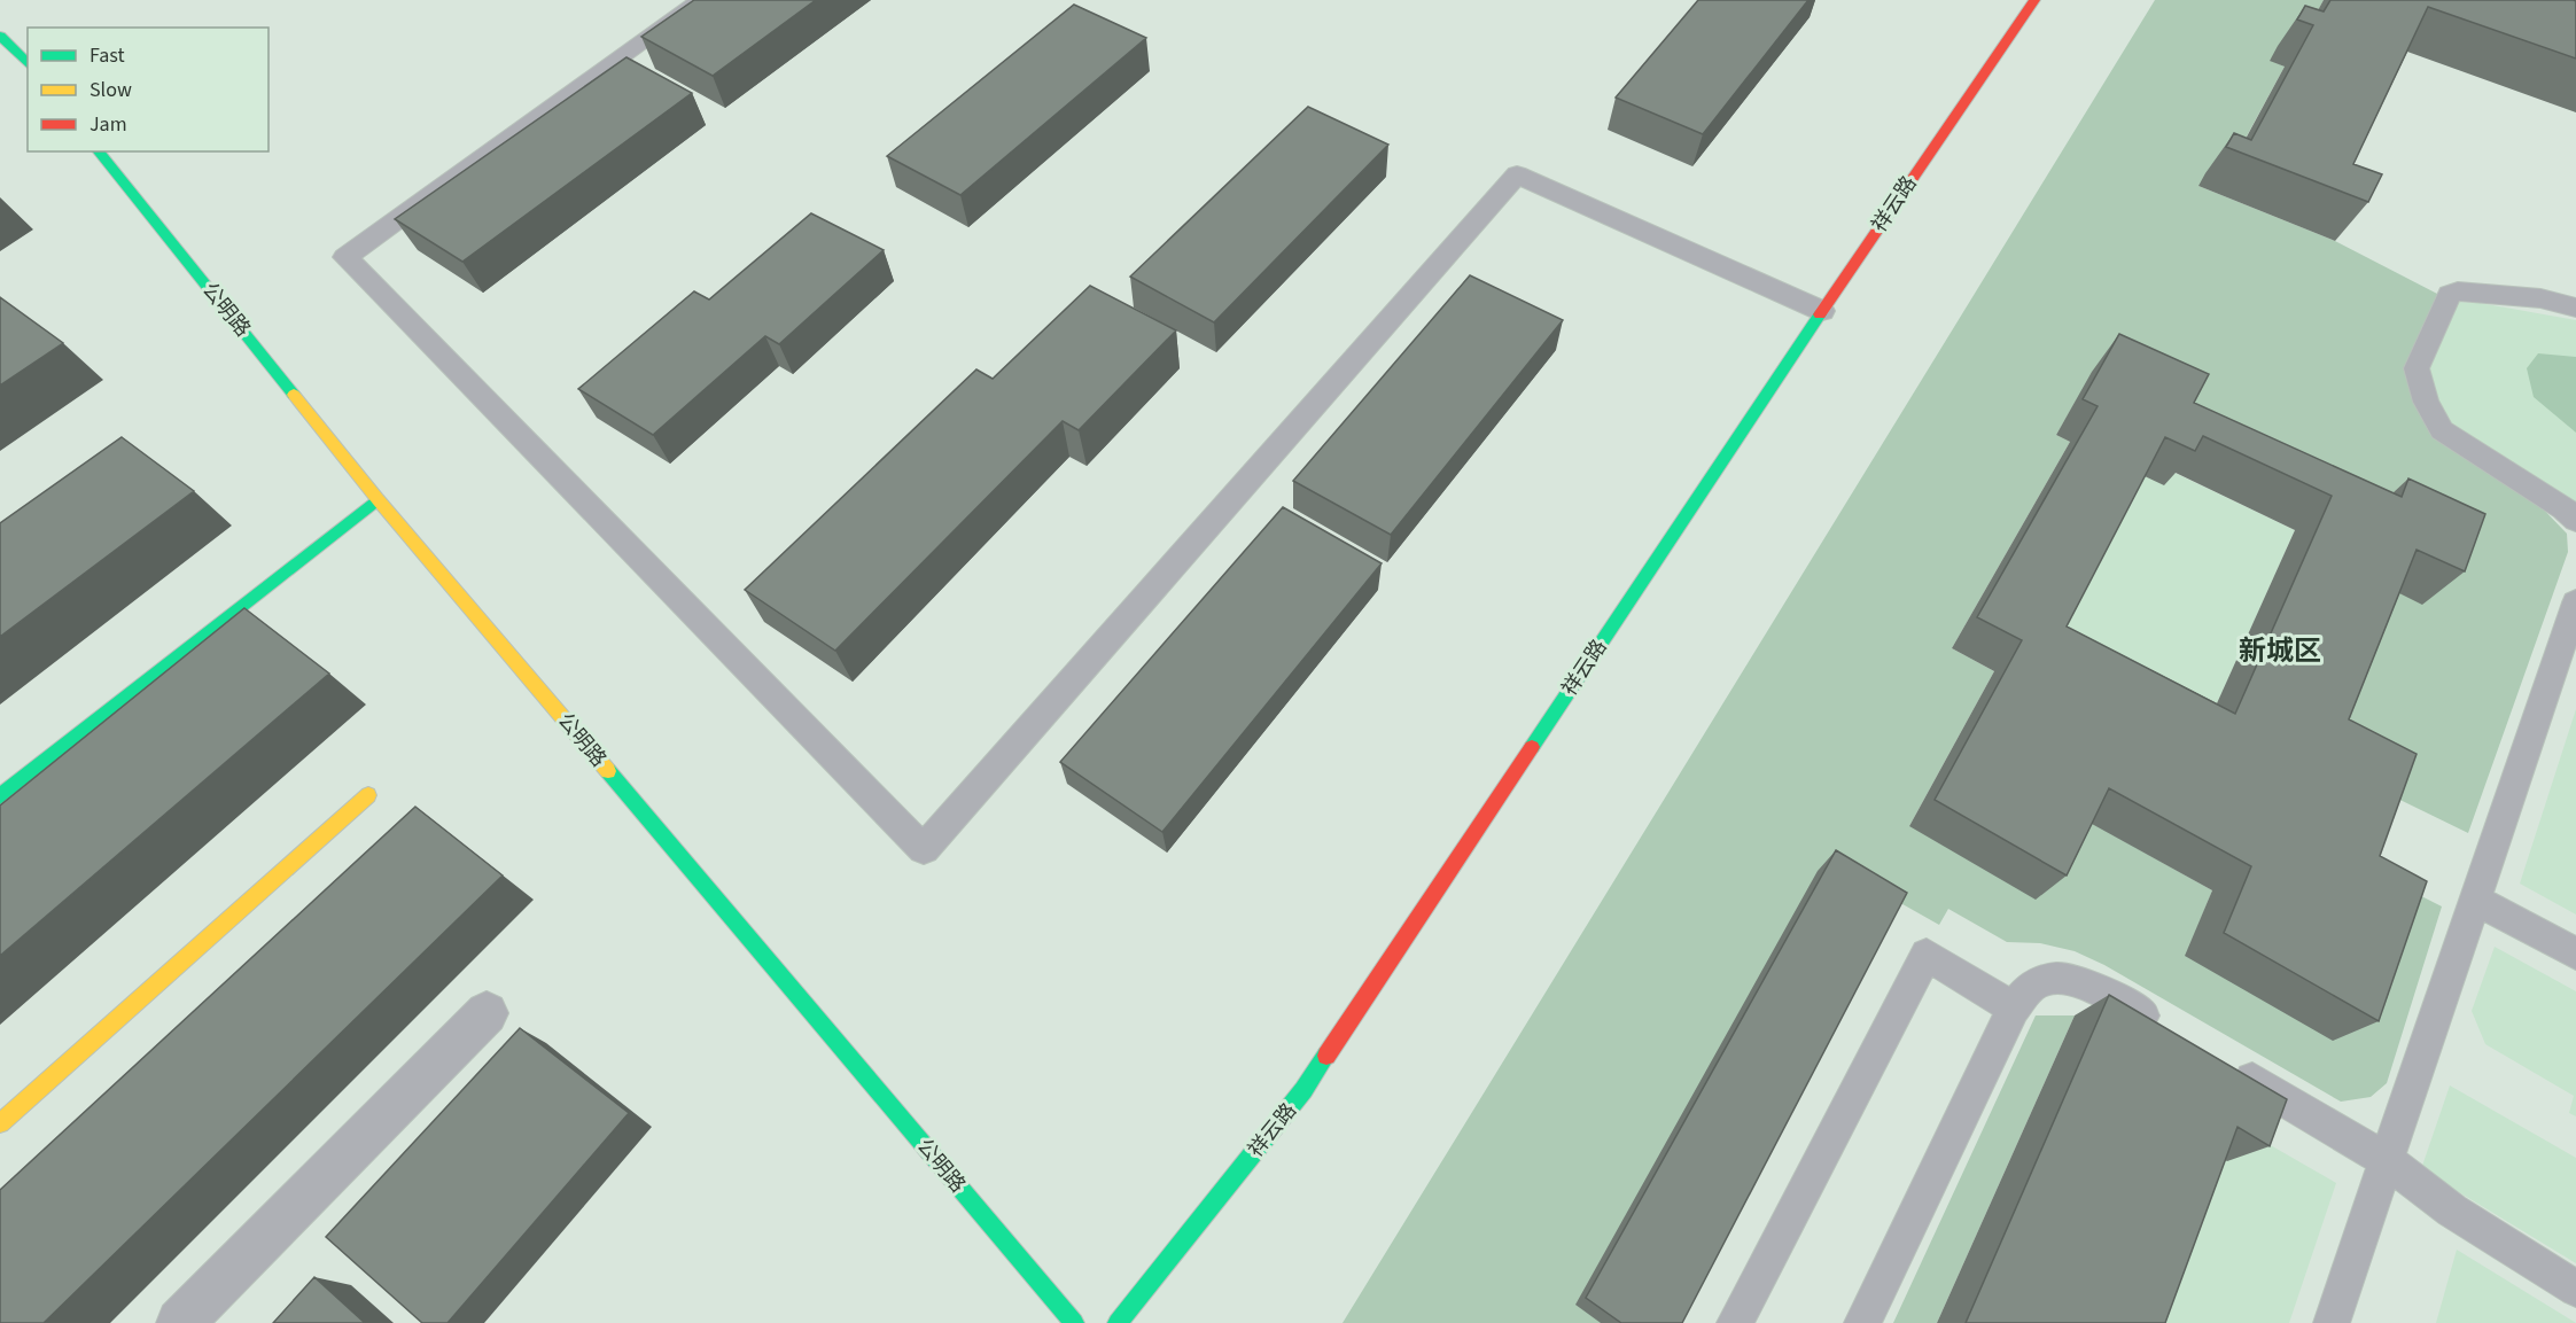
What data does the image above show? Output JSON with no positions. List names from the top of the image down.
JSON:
{
  "streets": {
    "street": ["祥云路", "公明路"]
  },
  "districts": ["新城区"],
  "legend": ["Fast", "Slow", "Jam"]
}
